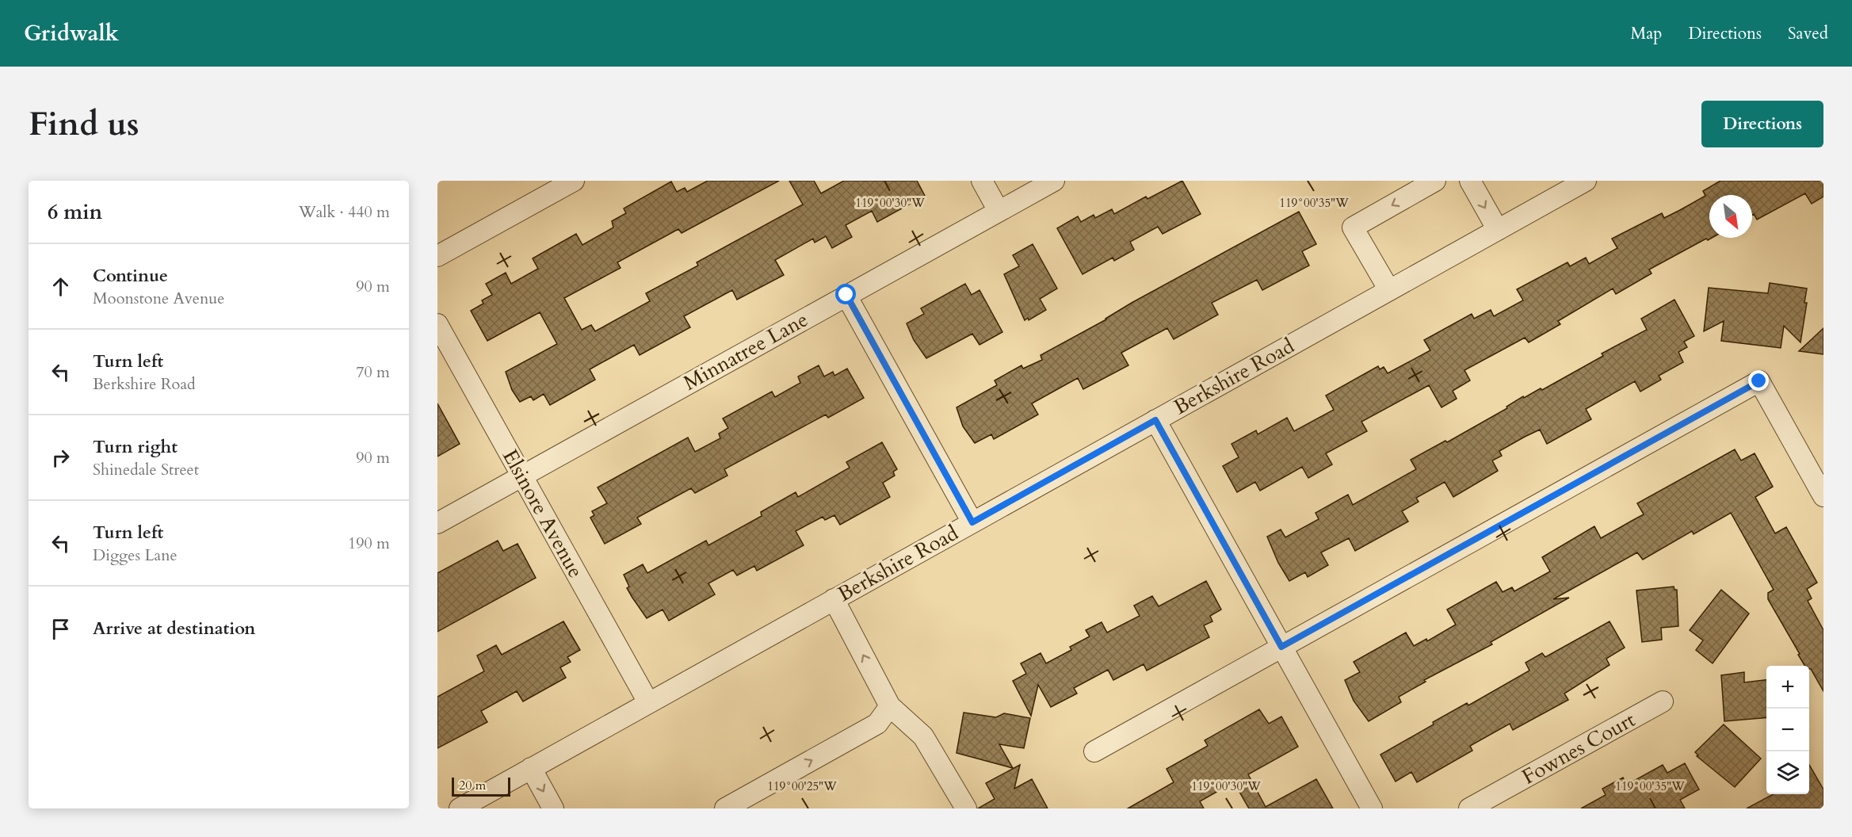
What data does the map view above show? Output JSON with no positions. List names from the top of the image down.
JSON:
{
  "streets": {
    "street": [
      "Minnatree Lane",
      "Berkshire Road",
      "Elsinore Avenue",
      "Fownes Court"
    ]
  },
  "crossings": [
    ["Minnatree Lane", "Elsinore Avenue"],
    ["Berkshire Road", "Elsinore Avenue"]
  ],
  "scale_bar": "20 m",
  "north": "bottom right",
  "page": {
    "header": "Gridwalk",
    "nav": ["Map", "Directions", "Saved"],
    "buttons": "Directions",
    "title": "Find us",
    "heading": ["6 min", "Walk · 440 m"],
    "list": [
      ["Continue", "Moonstone Avenue", "90 m"],
      ["Turn left", "Berkshire Road", "70 m"],
      ["Turn right", "Shinedale Street", "90 m"],
      ["Turn left", "Digges Lane", "190 m"],
      "Arrive at destination"
    ],
    "map_buttons": ["+", "−"],
    "scale": "20 m"
  },
  "coordinates": ["119°00'30\"W", "119°00'35\"W", "119°00'25\"W"]
}
